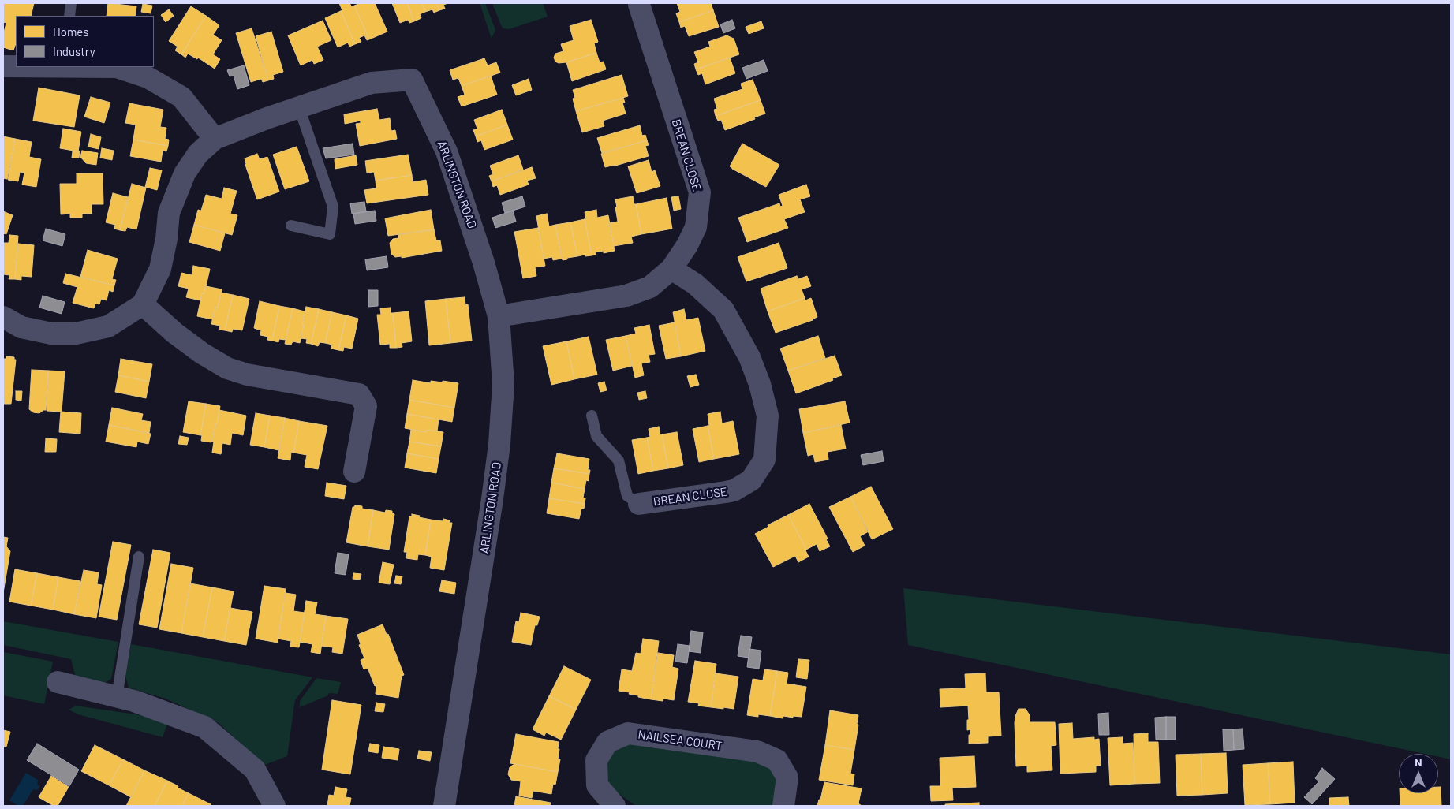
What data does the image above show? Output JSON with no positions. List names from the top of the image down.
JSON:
{
  "streets": {
    "street": ["BREAN CLOSE", "ARLINGTON ROAD", "NAILSEA COURT"]
  },
  "legend": ["Homes", "Industry"],
  "north": "top"
}
